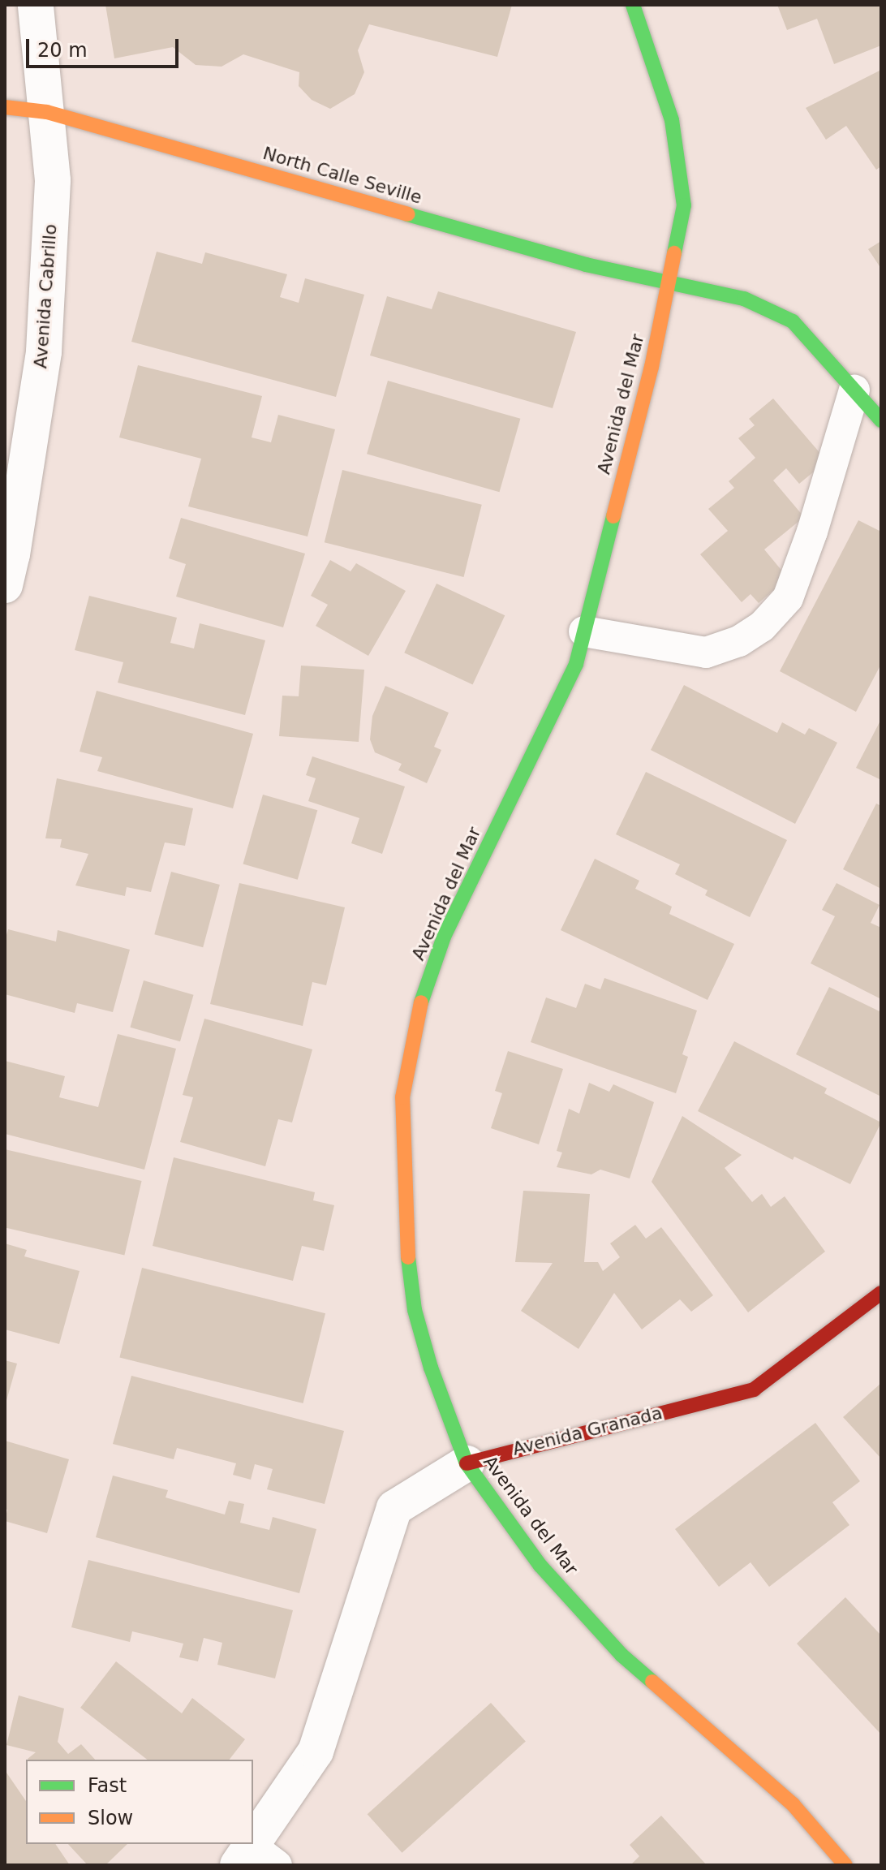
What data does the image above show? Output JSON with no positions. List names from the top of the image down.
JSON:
{
  "streets": {
    "main road": ["North Calle Seville", "Avenida del Mar", "Avenida Granada"],
    "street": ["Avenida Cabrillo"]
  },
  "crossings": [
    ["North Calle Seville", "Avenida Cabrillo"],
    ["North Calle Seville", "Avenida del Mar"],
    ["Avenida del Mar", "Avenida Granada"]
  ],
  "legend": ["Fast", "Slow"],
  "scale_bar": "20 m"
}
